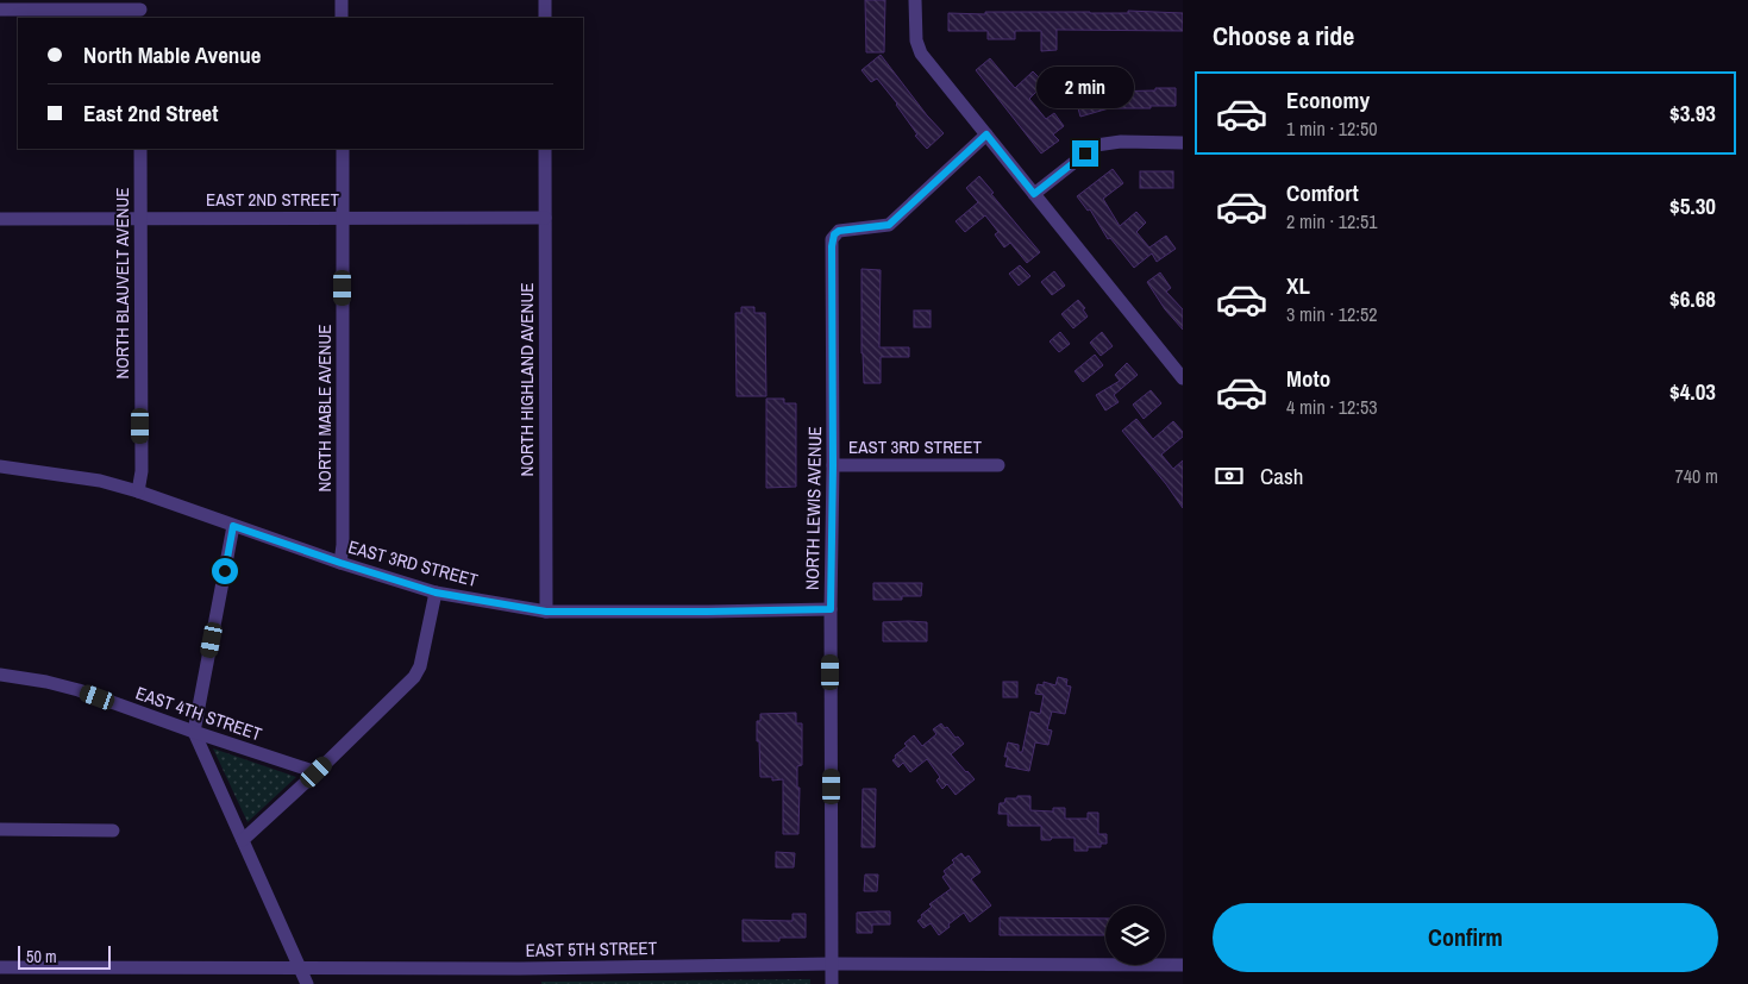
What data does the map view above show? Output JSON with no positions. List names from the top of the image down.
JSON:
{
  "streets": {
    "street": [
      "EAST 2ND STREET",
      "NORTH BLAUVELT AVENUE",
      "NORTH HIGHLAND AVENUE",
      "NORTH MABLE AVENUE",
      "EAST 3RD STREET",
      "NORTH LEWIS AVENUE",
      "EAST 4TH STREET",
      "EAST 5TH STREET"
    ]
  },
  "crossings": [
    ["EAST 2ND STREET", "NORTH BLAUVELT AVENUE"],
    ["EAST 2ND STREET", "NORTH HIGHLAND AVENUE"],
    ["EAST 2ND STREET", "NORTH MABLE AVENUE"],
    ["NORTH BLAUVELT AVENUE", "EAST 3RD STREET"],
    ["NORTH HIGHLAND AVENUE", "EAST 3RD STREET"],
    ["NORTH MABLE AVENUE", "EAST 3RD STREET"],
    ["EAST 3RD STREET", "NORTH LEWIS AVENUE"],
    ["NORTH LEWIS AVENUE", "EAST 5TH STREET"]
  ],
  "scale_bar": "50 m",
  "page": {
    "heading": "Choose a ride",
    "banner": ["North Mable Avenue", "East 2nd Street"],
    "bubble": "2 min",
    "list": [
      {
        "name": "Economy",
        "note": "1 min · 12:50",
        "value": "$3.93"
      },
      {
        "name": "Comfort",
        "note": "2 min · 12:51",
        "value": "$5.30"
      },
      {
        "name": "XL",
        "note": "3 min · 12:52",
        "value": "$6.68"
      },
      {
        "name": "Moto",
        "note": "4 min · 12:53",
        "value": "$4.03"
      }
    ],
    "pay": ["Cash", "740 m"],
    "buttons": "Confirm",
    "scale": "50 m"
  }
}
